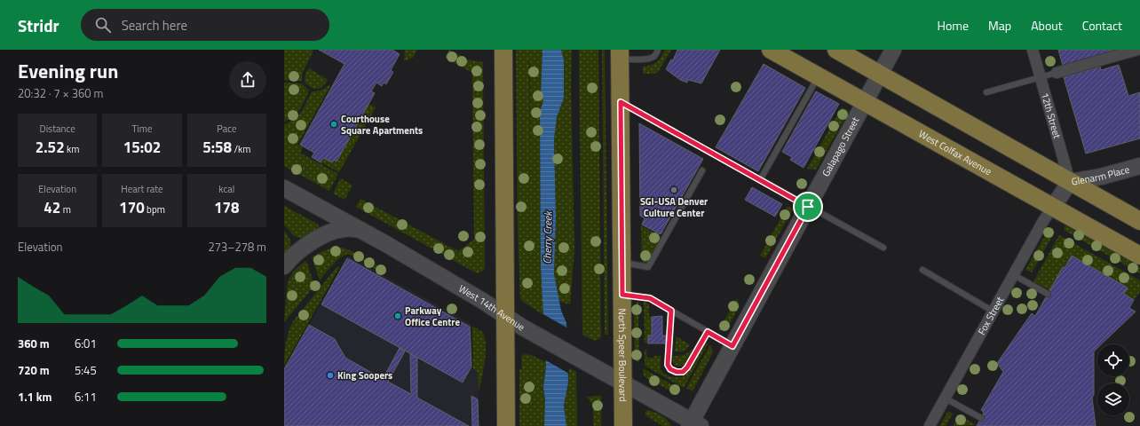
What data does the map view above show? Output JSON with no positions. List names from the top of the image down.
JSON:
{
  "streets": {
    "main road": [
      "Galapago Street",
      "West Colfax Avenue",
      "Glenarm Place",
      "West 14th Avenue",
      "North Speer Boulevard"
    ],
    "street": ["12th Street", "Fox Street"]
  },
  "crossings": [
    ["12th Street", "Glenarm Place"],
    ["Galapago Street", "West Colfax Avenue"],
    ["Galapago Street", "West 14th Avenue"],
    ["West Colfax Avenue", "Glenarm Place"],
    ["West Colfax Avenue", "Fox Street"],
    ["Glenarm Place", "Fox Street"],
    ["West 14th Avenue", "North Speer Boulevard"]
  ],
  "water": ["Cherry Creek"],
  "places": [
    "Courthouse Square Apartments",
    "SGI-USA Denver Culture Center",
    "Parkway Office Centre",
    "King Soopers"
  ],
  "page": {
    "header": "Stridr",
    "search": "Search here",
    "nav": [
      "Home",
      "Map",
      "About",
      "Contact"
    ],
    "heading": ["Evening run", "20:32 · 7 × 360 m"],
    "stats": [
      ["Distance", "2.52 km"],
      ["Time", "15:02"],
      ["Pace", "5:58 /km"],
      ["Elevation", "42 m"],
      ["Heart rate", "170 bpm"],
      ["kcal", "178"]
    ],
    "chart": ["Elevation", "273–278 m"],
    "list": [
      {
        "name": "360 m",
        "note": "6:01"
      },
      {
        "name": "720 m",
        "note": "5:45"
      },
      {
        "name": "1.1 km",
        "note": "6:11"
      }
    ]
  }
}
